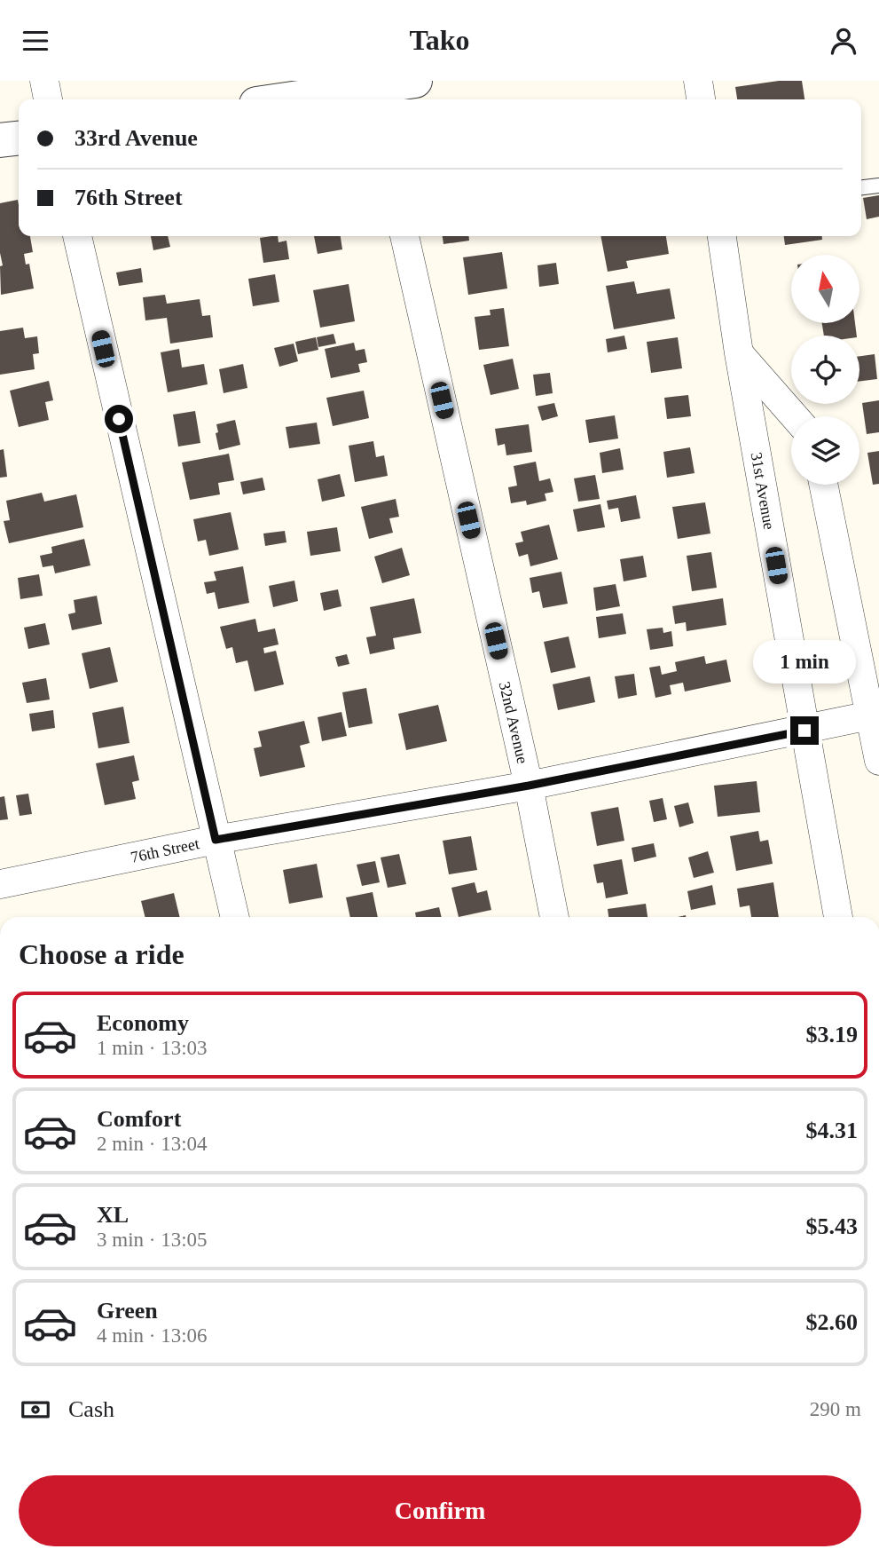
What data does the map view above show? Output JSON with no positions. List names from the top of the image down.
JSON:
{
  "streets": {
    "street": ["31st Avenue", "32nd Avenue", "76th Street"]
  },
  "crossings": [
    ["31st Avenue", "76th Street"],
    ["32nd Avenue", "76th Street"]
  ],
  "north": "top",
  "page": {
    "header": "Tako",
    "banner": ["33rd Avenue", "76th Street"],
    "bubble": "1 min",
    "heading": "Choose a ride",
    "list": [
      {
        "name": "Economy",
        "note": "1 min · 13:03",
        "value": "$3.19"
      },
      {
        "name": "Comfort",
        "note": "2 min · 13:04",
        "value": "$4.31"
      },
      {
        "name": "XL",
        "note": "3 min · 13:05",
        "value": "$5.43"
      },
      {
        "name": "Green",
        "note": "4 min · 13:06",
        "value": "$2.60"
      }
    ],
    "pay": ["Cash", "290 m"],
    "buttons": "Confirm"
  }
}
